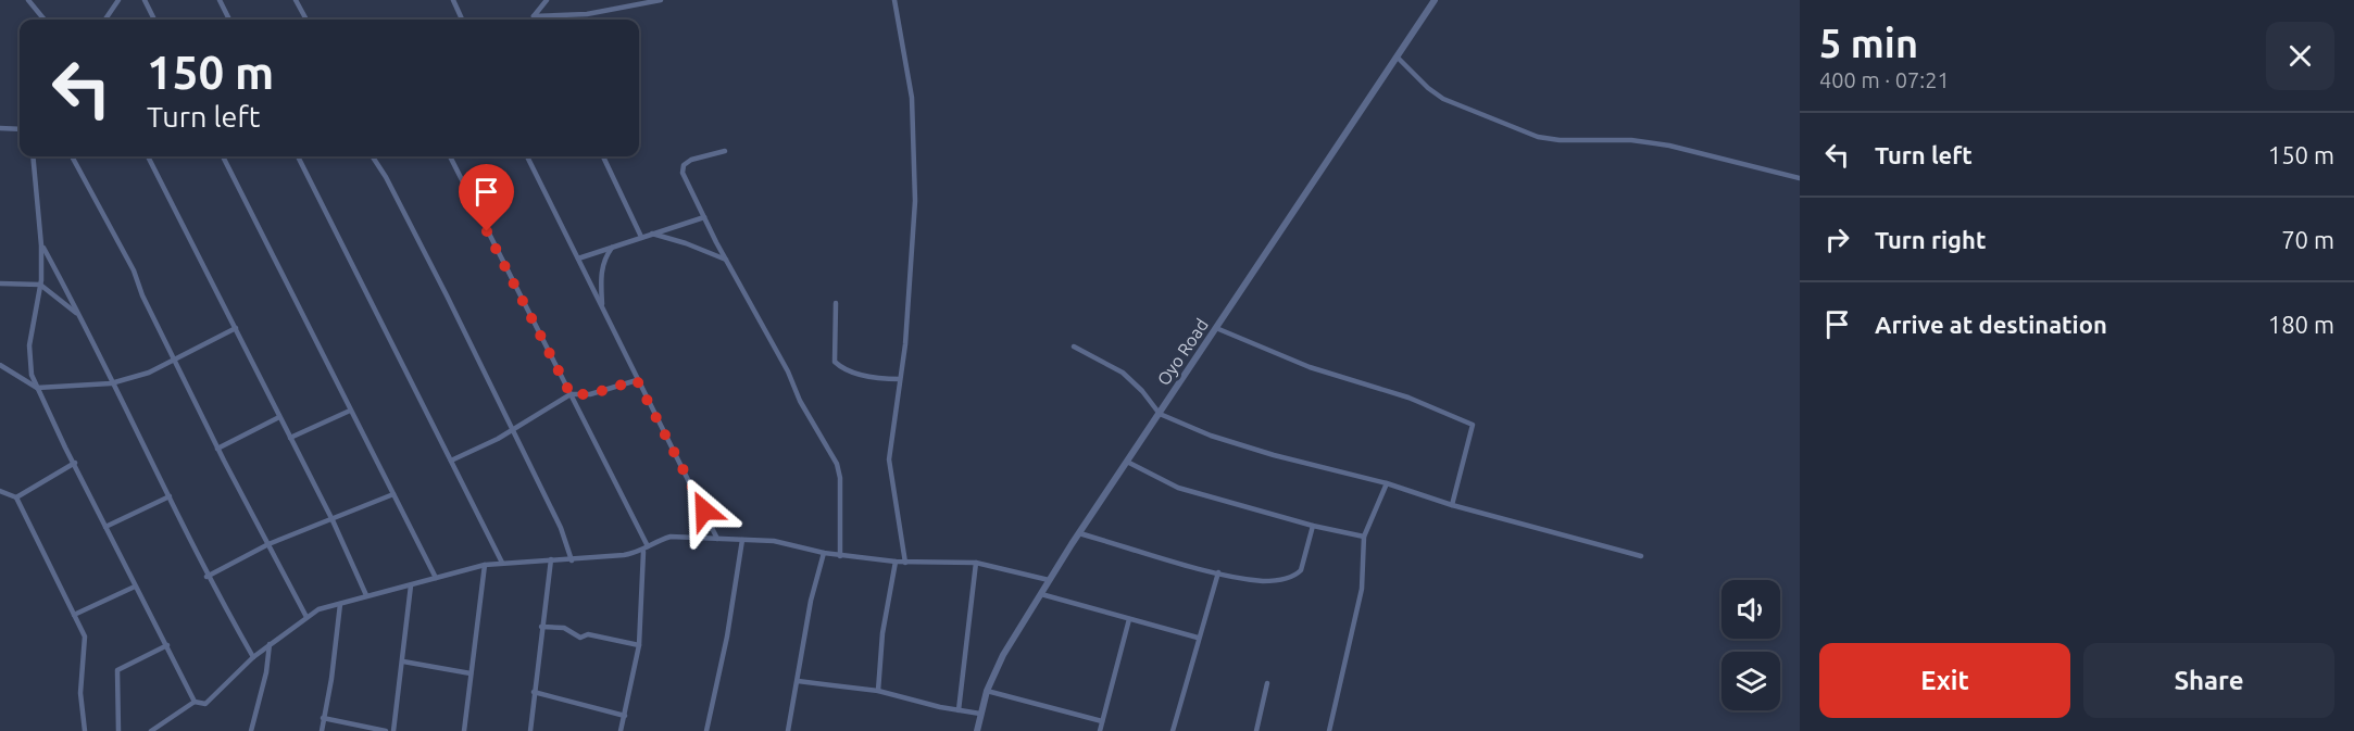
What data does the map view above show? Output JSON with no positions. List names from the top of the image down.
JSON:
{
  "streets": {
    "street": ["Oyo Road"]
  },
  "page": {
    "heading": ["5 min", "400 m · 07:21"],
    "turn": ["150 m", "Turn left"],
    "list": [
      {
        "name": "Turn left",
        "value": "150 m"
      },
      {
        "name": "Turn right",
        "value": "70 m"
      },
      {
        "name": "Arrive at destination",
        "value": "180 m"
      }
    ],
    "buttons": ["Exit", "Share"]
  }
}
